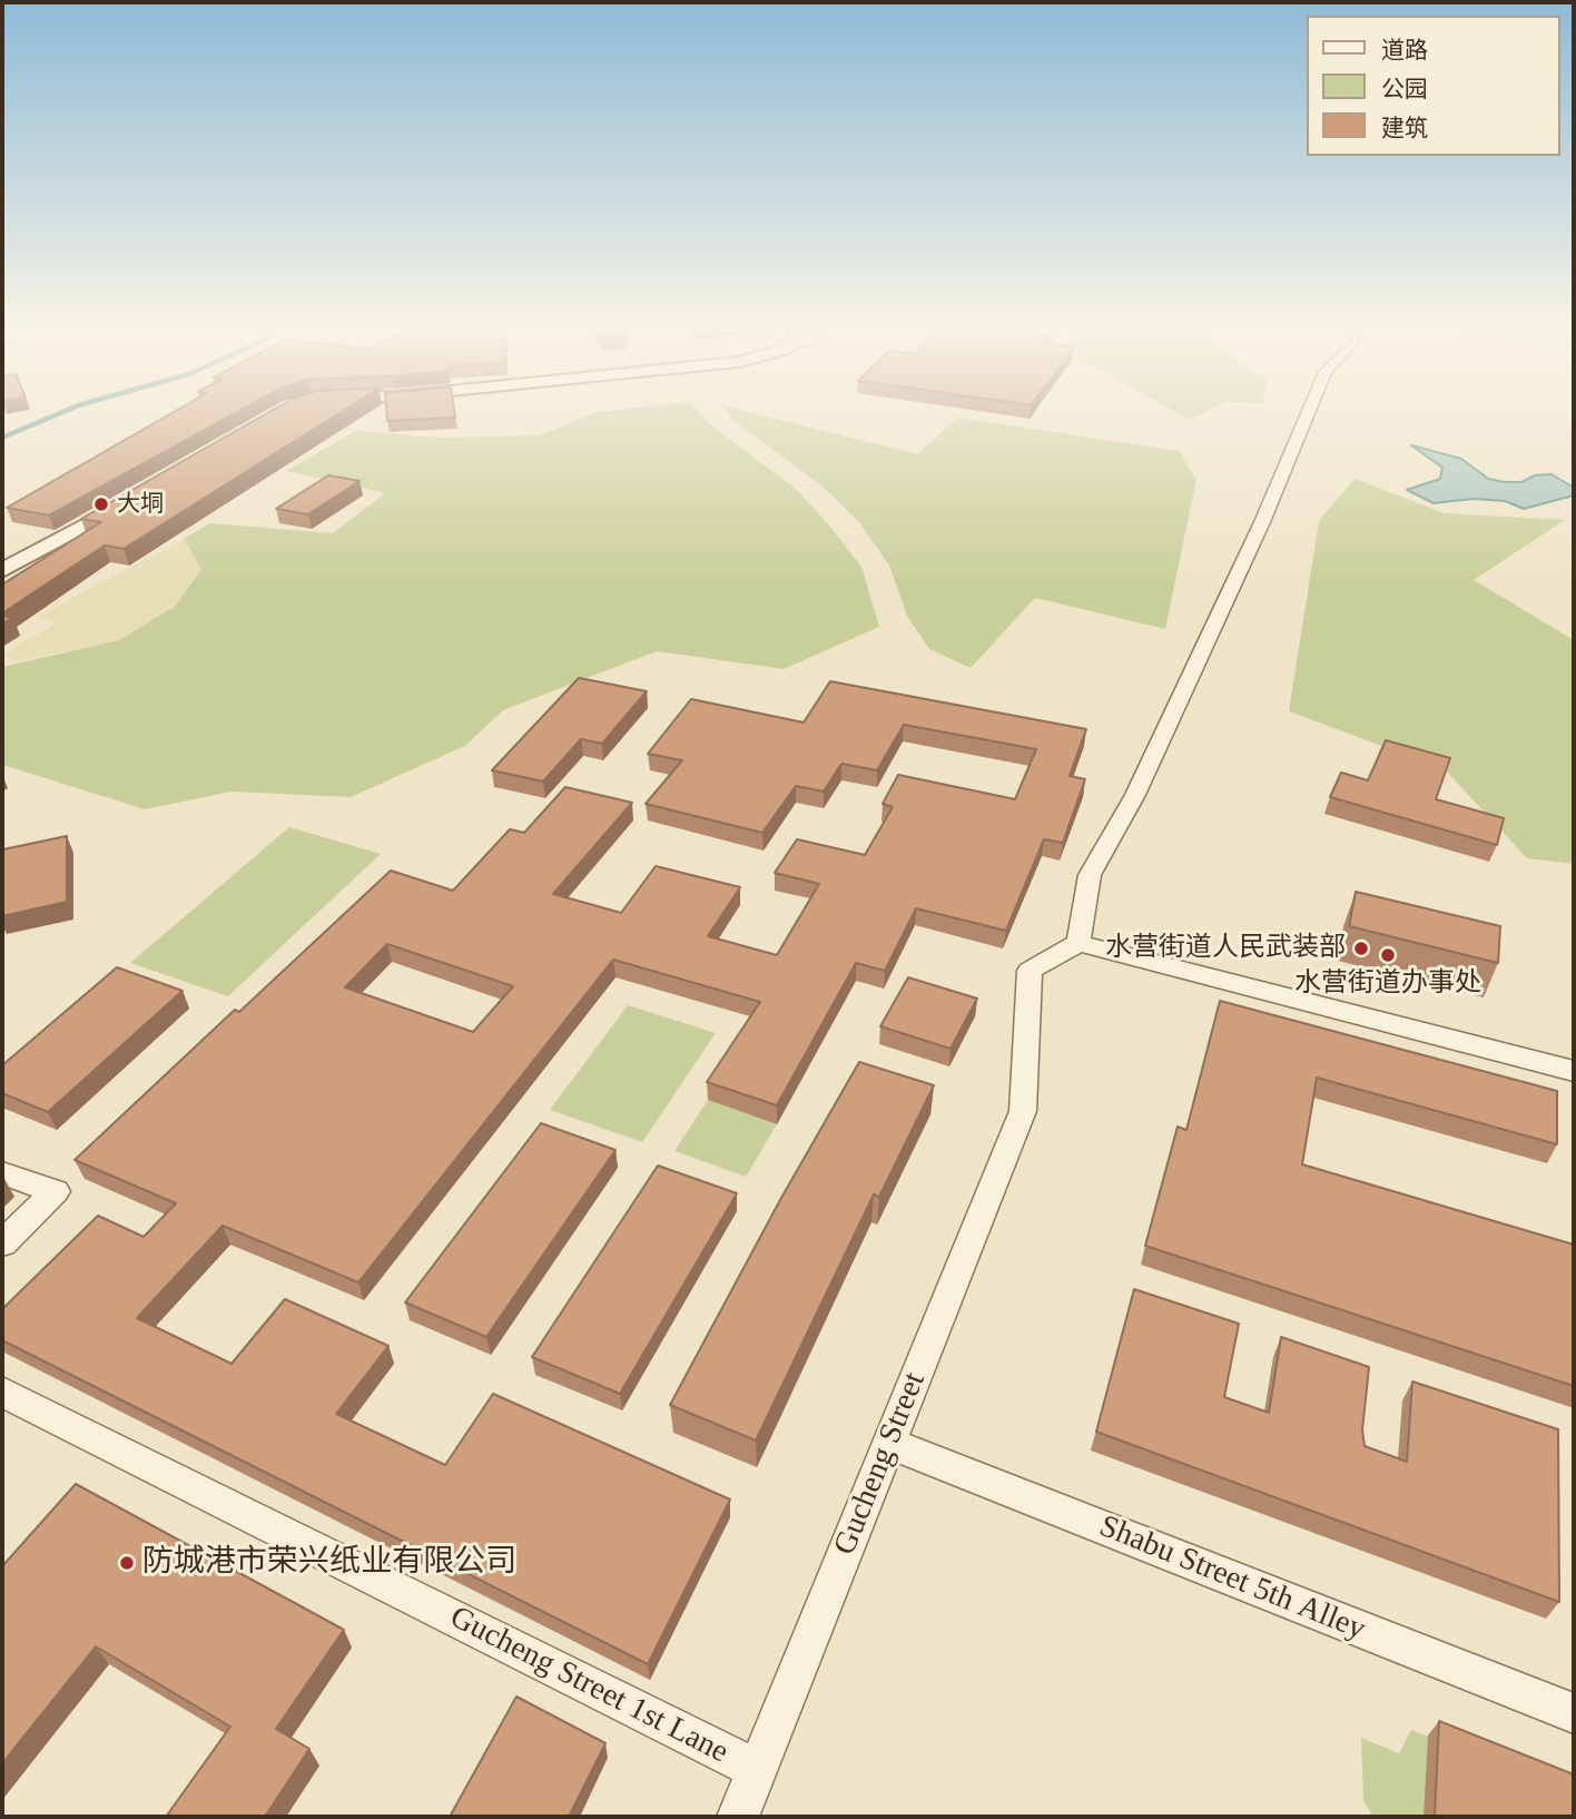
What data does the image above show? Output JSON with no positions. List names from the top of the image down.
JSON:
{
  "streets": {
    "street": ["Gucheng Street", "Shabu Street 5th Alley", "Gucheng Street 1st Lane"]
  },
  "crossings": [
    ["Gucheng Street", "Shabu Street 5th Alley"],
    ["Gucheng Street", "Gucheng Street 1st Lane"]
  ],
  "places": [
    "大垌",
    "水营街道人民武装部",
    "水营街道办事处",
    "防城港市荣兴纸业有限公司"
  ],
  "legend": ["道路", "公园", "建筑"]
}
